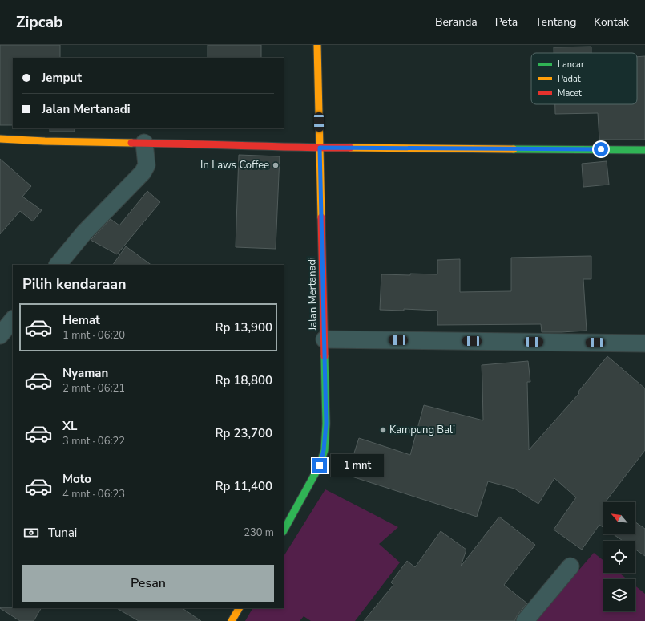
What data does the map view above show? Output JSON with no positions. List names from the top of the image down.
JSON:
{
  "streets": {
    "street": ["Jalan Mertanadi"]
  },
  "places": ["In Laws Coffee", "Kampung Bali"],
  "legend": ["Lancar", "Padat", "Macet"],
  "north": "top left",
  "page": {
    "header": "Zipcab",
    "nav": [
      "Beranda",
      "Peta",
      "Tentang",
      "Kontak"
    ],
    "banner": ["Jemput", "Jalan Mertanadi"],
    "heading": "Pilih kendaraan",
    "list": [
      {
        "name": "Hemat",
        "note": "1 mnt · 06:20",
        "value": "Rp 13,900"
      },
      {
        "name": "Nyaman",
        "note": "2 mnt · 06:21",
        "value": "Rp 18,800"
      },
      {
        "name": "XL",
        "note": "3 mnt · 06:22",
        "value": "Rp 23,700"
      },
      {
        "name": "Moto",
        "note": "4 mnt · 06:23",
        "value": "Rp 11,400"
      }
    ],
    "bubble": "1 mnt",
    "pay": ["Tunai", "230 m"],
    "buttons": "Pesan"
  }
}
